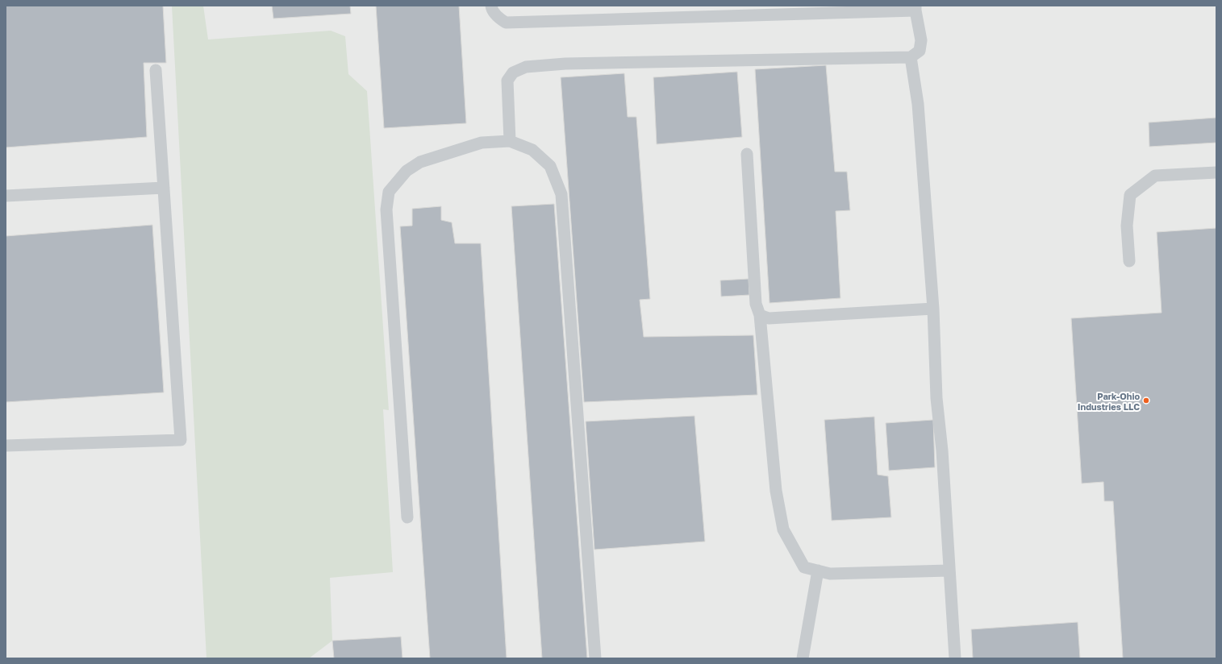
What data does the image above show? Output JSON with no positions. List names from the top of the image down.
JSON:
{
  "places": ["Park-Ohio Industries LLC"]
}
